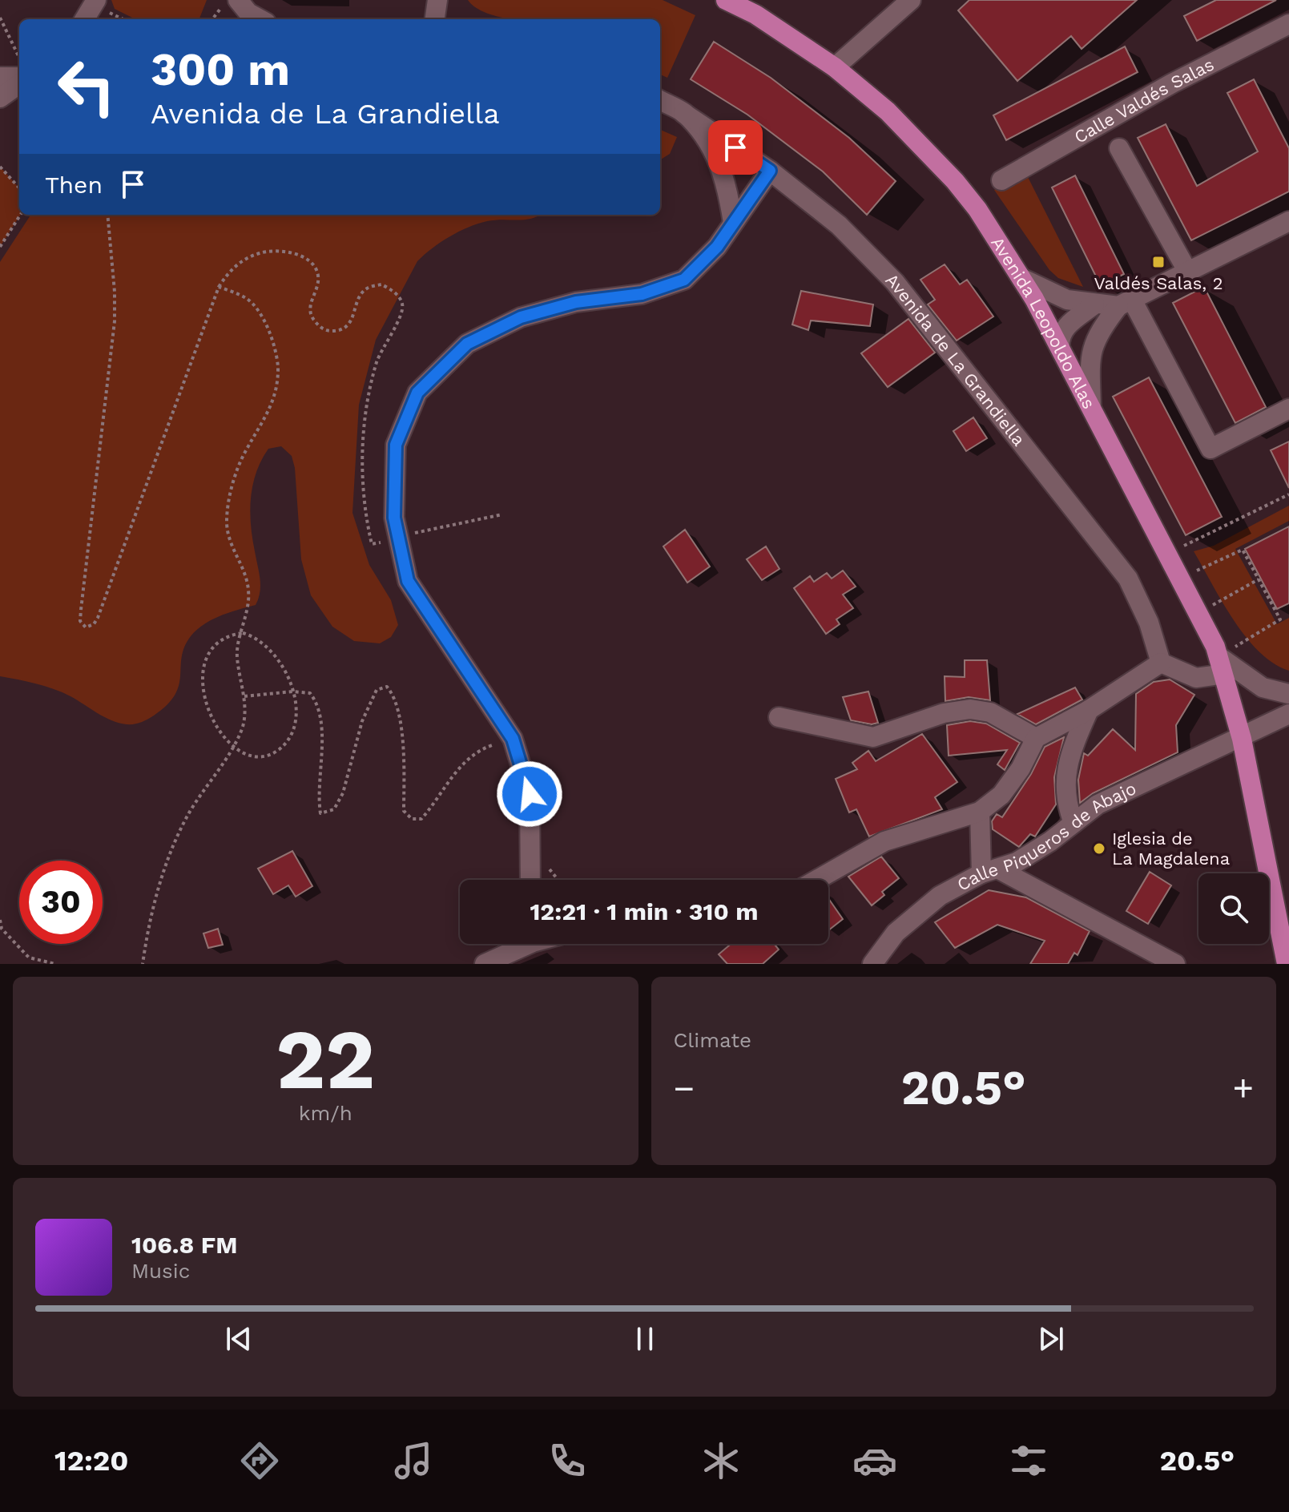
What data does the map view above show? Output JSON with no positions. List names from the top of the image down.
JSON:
{
  "streets": {
    "main road": ["Avenida Leopoldo Alas"],
    "street": ["Calle Valdés Salas", "Avenida de La Grandiella", "Calle Piqueros de Abajo"]
  },
  "crossings": [
    ["Avenida Leopoldo Alas", "Calle Piqueros de Abajo"]
  ],
  "places": {
    "transit": ["Valdés Salas, 2"],
    "other": ["Iglesia de La Magdalena"]
  },
  "page": {
    "turn": ["300 m", "Avenida de La Grandiella"],
    "then": "Then",
    "limit": "30",
    "trip": "12:21 · 1 min · 310 m",
    "tile": [
      ["22", "km/h"],
      "Climate"
    ],
    "heat": ["−", "20.5°", "+"],
    "song": ["106.8 FM", "Music"],
    "tabs": ["12:20", "20.5°"]
  }
}
